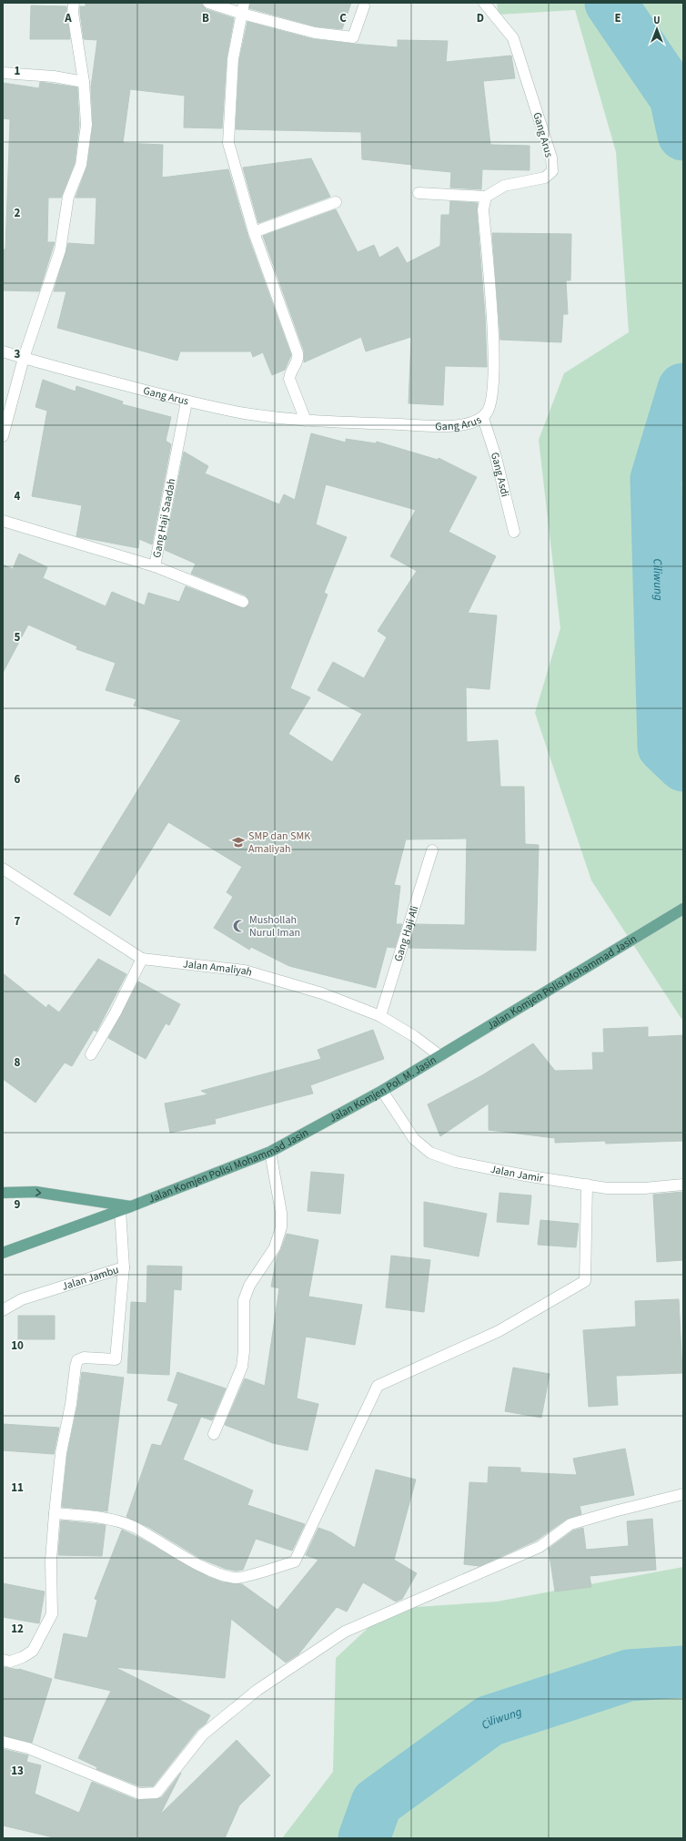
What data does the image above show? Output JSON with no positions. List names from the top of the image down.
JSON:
{
  "streets": {
    "main road": ["Jalan Komjen Polisi Mohammad Jasin", "Jalan Komjen Pol. M. Jasin"],
    "street": [
      "Gang Arus",
      "Gang Asdi",
      "Gang Haji Saadah",
      "Gang Haji Ali",
      "Jalan Amaliyah",
      "Jalan Jamir",
      "Jalan Jambu"
    ]
  },
  "crossings": [
    ["Gang Arus", "Gang Asdi"],
    ["Gang Arus", "Gang Haji Saadah"],
    ["Gang Haji Ali", "Jalan Amaliyah"],
    ["Jalan Amaliyah", "Jalan Komjen Polisi Mohammad Jasin"],
    ["Jalan Amaliyah", "Jalan Komjen Pol. M. Jasin"],
    ["Jalan Komjen Polisi Mohammad Jasin", "Jalan Komjen Pol. M. Jasin"],
    ["Jalan Komjen Polisi Mohammad Jasin", "Jalan Jambu"],
    ["Jalan Komjen Pol. M. Jasin", "Jalan Jamir"]
  ],
  "water": ["Ciliwung"],
  "places": {
    "school or university": ["SMP dan SMK Amaliyah"],
    "mosque": ["Mushollah Nurul Iman"]
  },
  "north": "top",
  "grid": {
    "columns": [
      "A",
      "B",
      "C",
      "D",
      "E"
    ],
    "rows": [
      "1",
      "2",
      "3",
      "4",
      "5",
      "6",
      "7",
      "8",
      "9",
      "10",
      "11",
      "12",
      "13"
    ]
  }
}
